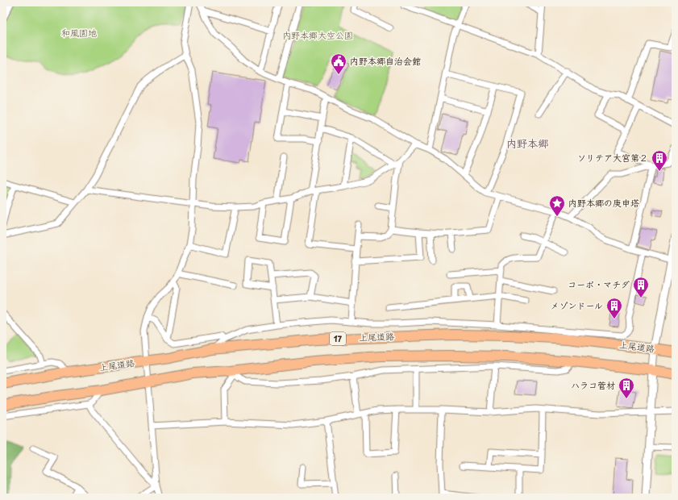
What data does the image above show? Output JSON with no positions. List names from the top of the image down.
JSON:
{
  "streets": {
    "highway": ["上尾道路", "17"]
  },
  "districts": ["内野本郷"],
  "parks": ["和風園地", "内野本郷大空公園"],
  "places": {
    "public building": ["内野本郷自治会館"],
    "building": [
      "ソリテア大宮第２",
      "コーポ・マチダ",
      "メゾンドール",
      "ハラコ菅材"
    ],
    "place": ["内野本郷の庚申塔"]
  }
}
